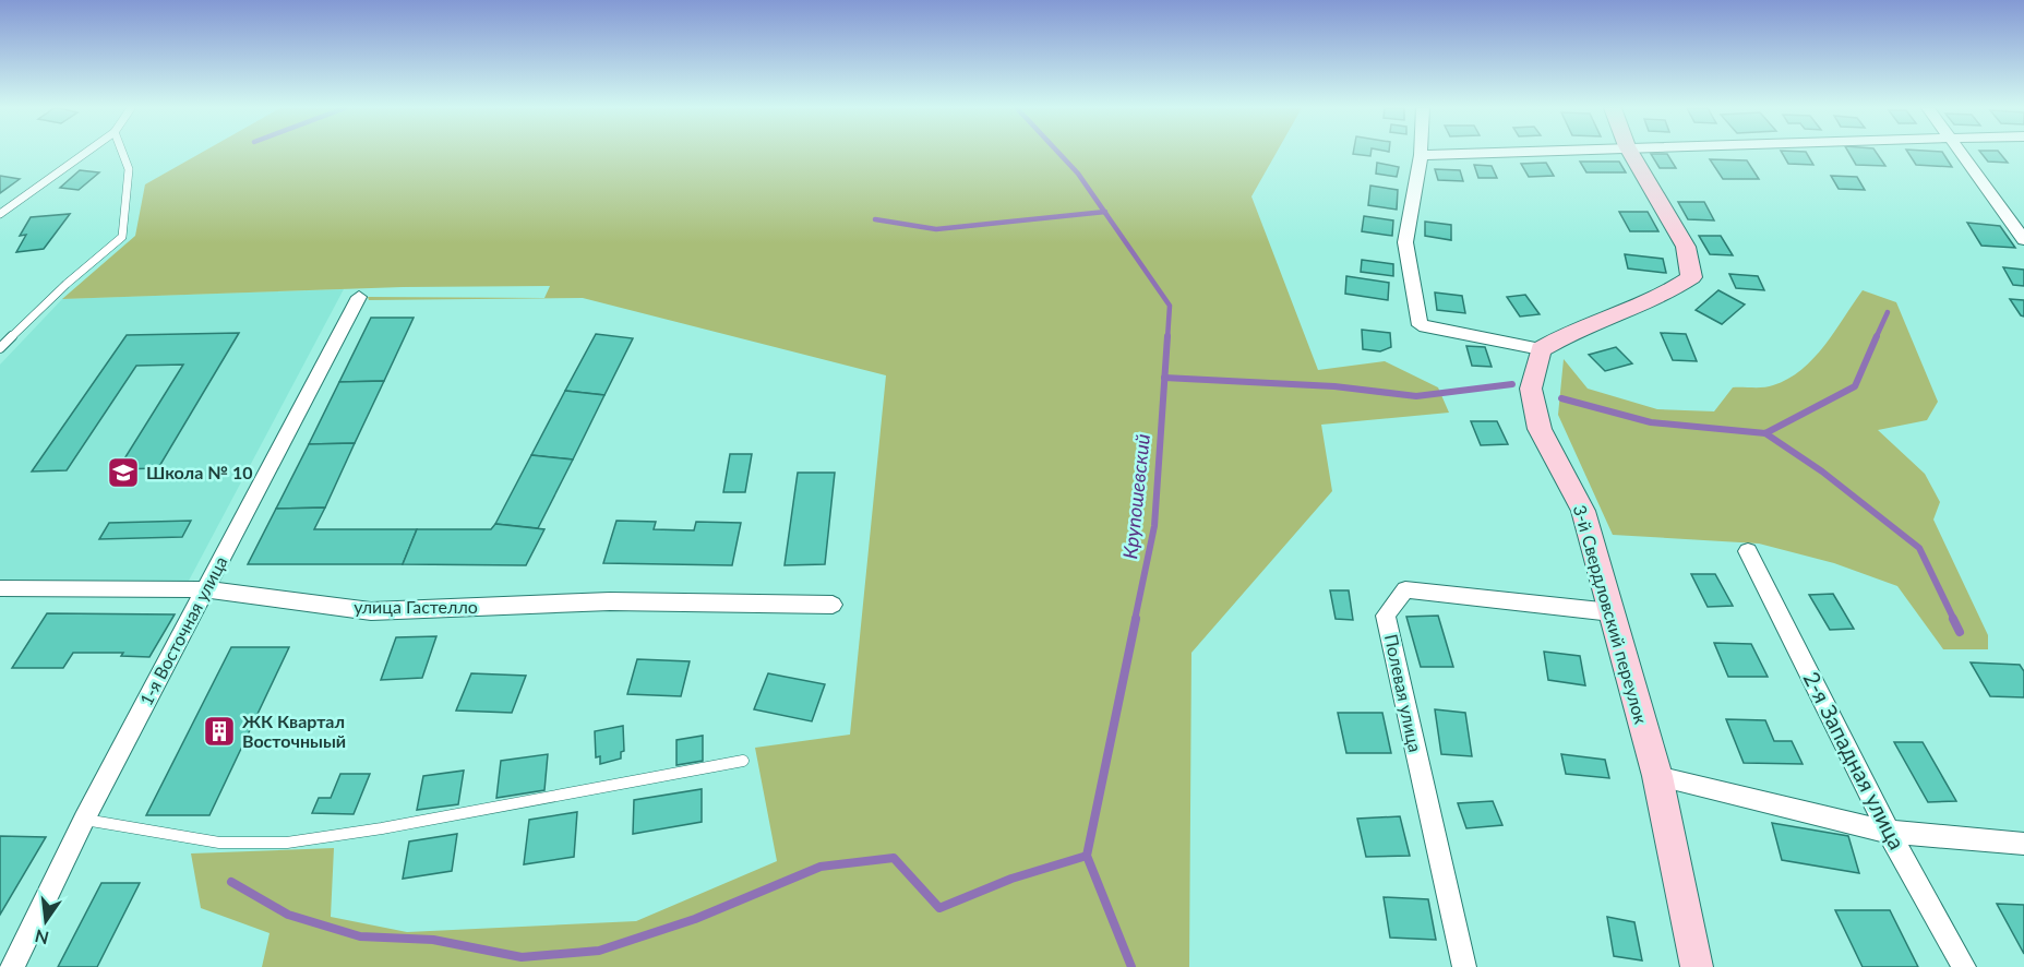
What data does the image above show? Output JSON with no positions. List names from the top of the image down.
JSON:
{
  "streets": {
    "main road": ["3-й Свердловский переулок"],
    "street": [
      "улица Гастелло",
      "1-я Восточная улица",
      "Полевая улица",
      "2-я Западная улица"
    ]
  },
  "crossings": [
    ["улица Гастелло", "1-я Восточная улица"],
    ["3-й Свердловский переулок", "Полевая улица"]
  ],
  "water": ["Крупошевский"],
  "places": {
    "school or university": ["Школа № 10"],
    "building": ["ЖК Квартал Восточныый"]
  },
  "north": "bottom"
}
